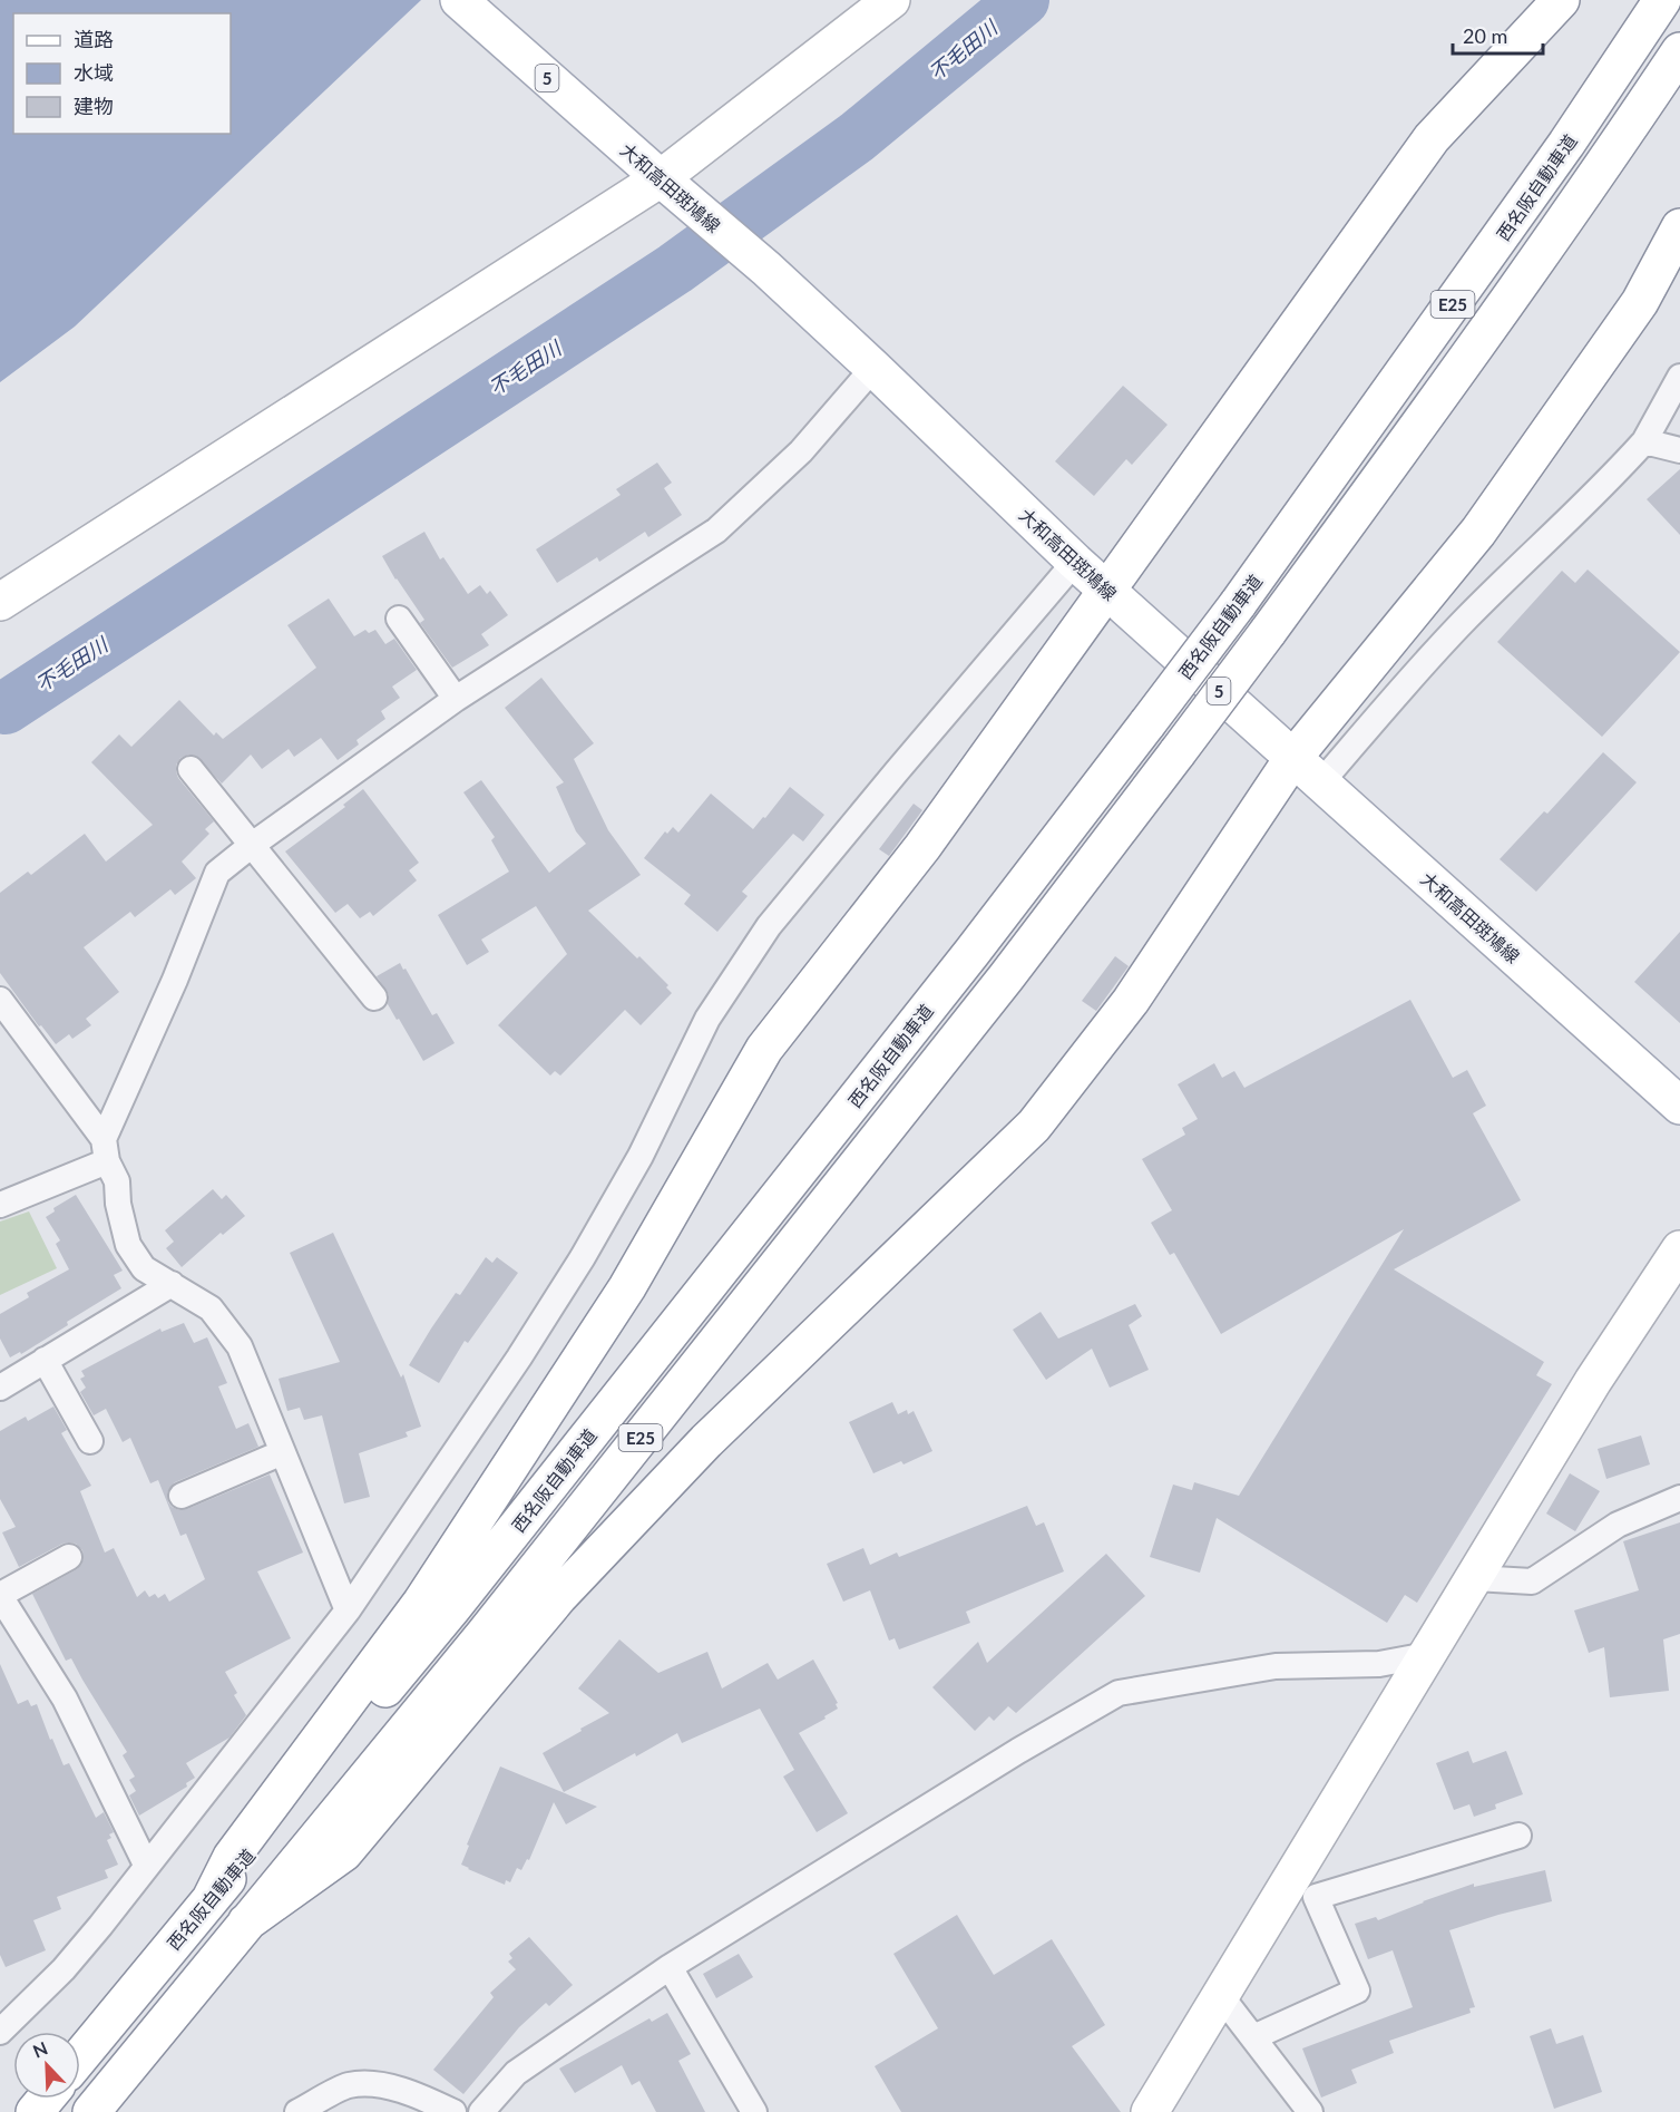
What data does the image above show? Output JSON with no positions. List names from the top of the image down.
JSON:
{
  "streets": {
    "main road": [
      "5",
      "大和高田斑鳩線",
      "西名阪自動車道",
      "E25"
    ]
  },
  "water": ["不毛田川"],
  "legend": ["道路", "水域", "建物"],
  "scale_bar": "20 m",
  "north": "top left"
}
